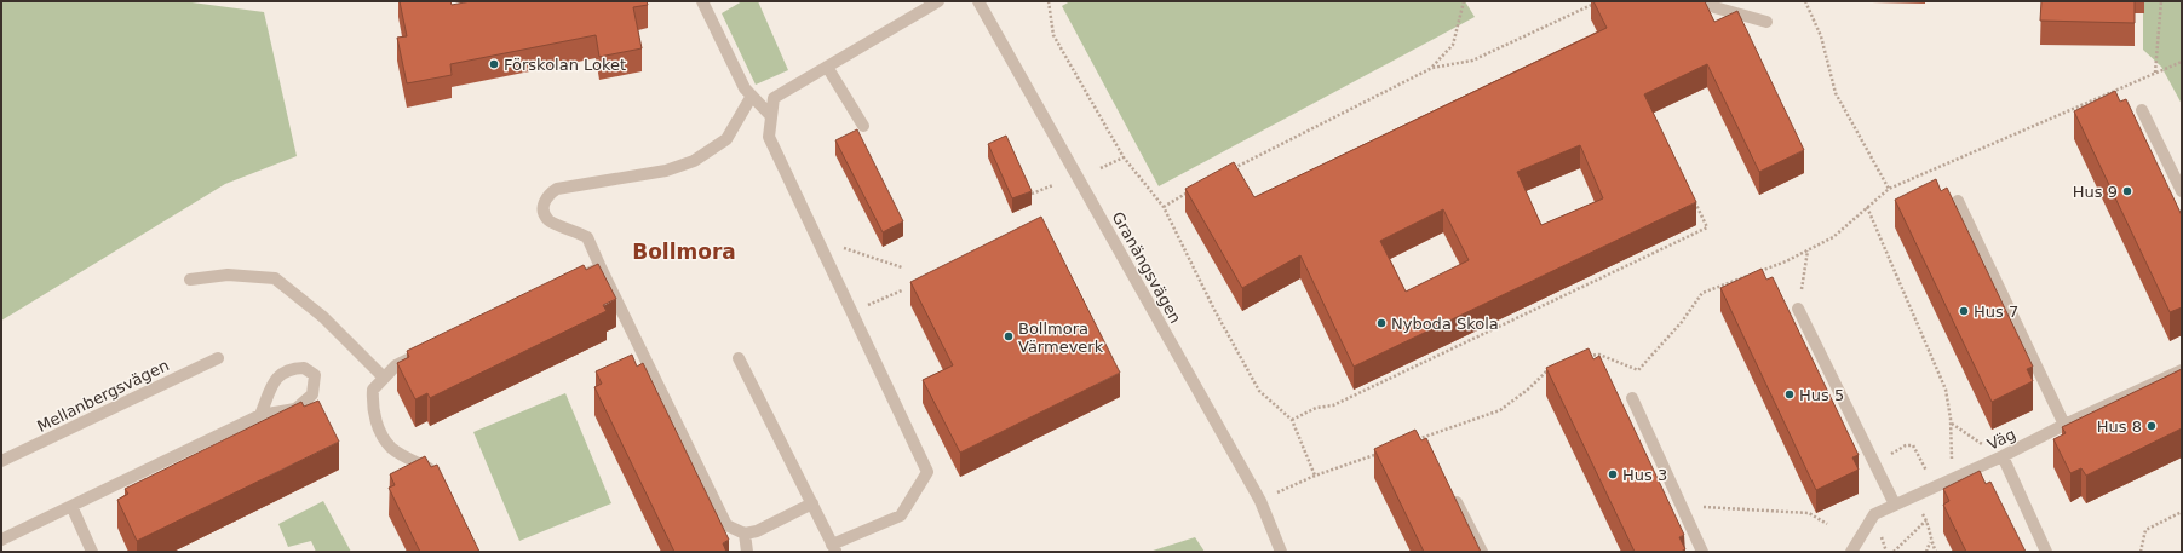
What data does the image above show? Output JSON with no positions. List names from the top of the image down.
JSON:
{
  "streets": {
    "street": ["Granängsvägen", "Mellanbergsvägen", "Väg"]
  },
  "districts": ["Bollmora"],
  "places": [
    "Förskolan Loket",
    "Hus 9",
    "Hus 7",
    "Nyboda Skola",
    "Bollmora Värmeverk",
    "Hus 5",
    "Hus 8",
    "Hus 3"
  ]
}
